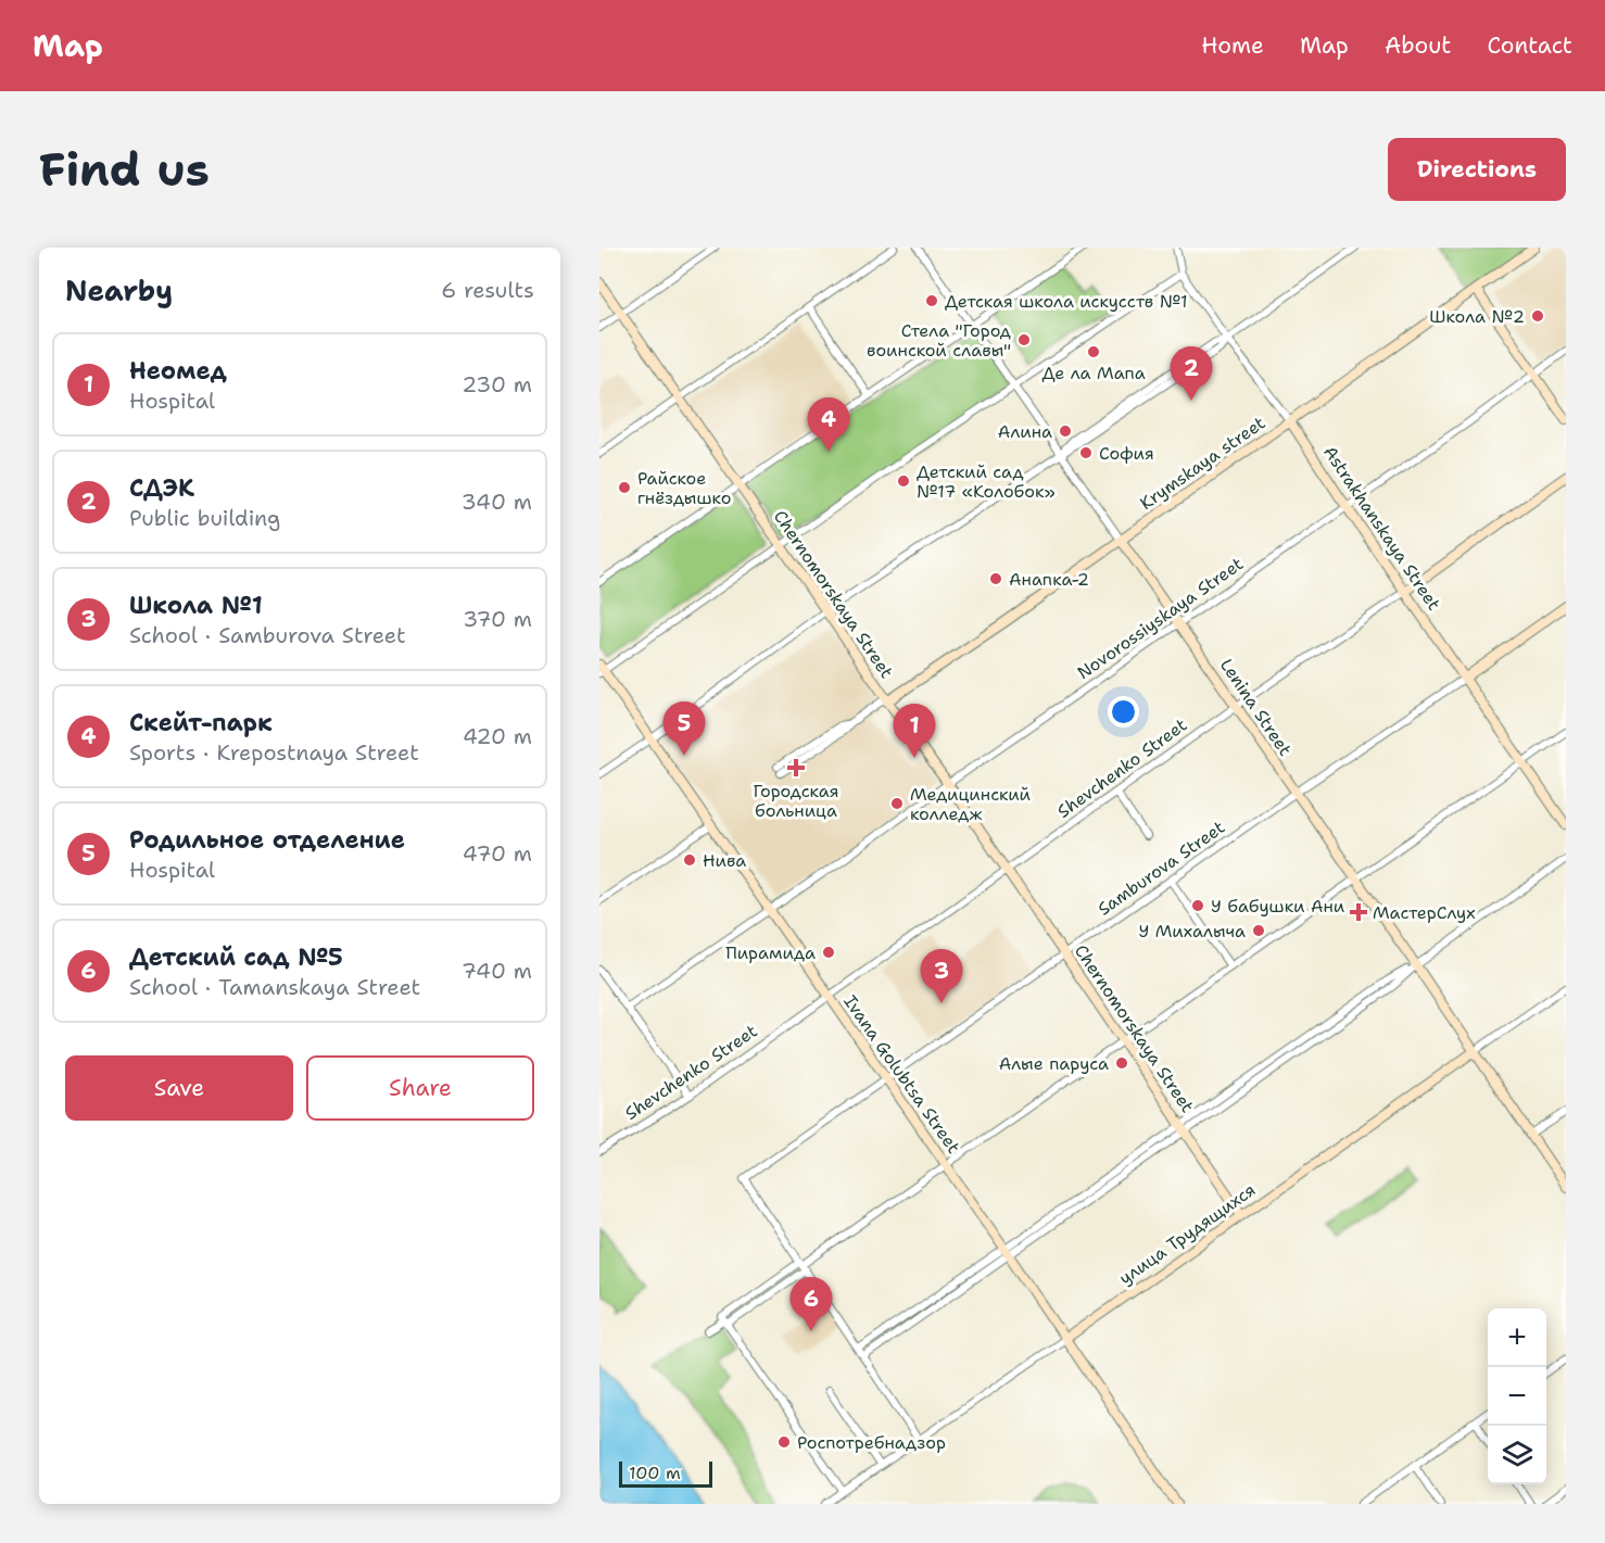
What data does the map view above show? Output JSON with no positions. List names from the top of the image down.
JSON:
{
  "streets": {
    "street": [
      "Krymskaya street",
      "Astrakhanskaya Street",
      "Chernomorskaya Street",
      "Novorossiyskaya Street",
      "Lenina Street",
      "Shevchenko Street",
      "Samburova Street",
      "Ivana Golubtsa Street",
      "улица Трудящихся"
    ]
  },
  "crossings": [
    ["Krymskaya street", "Astrakhanskaya Street"],
    ["Krymskaya street", "Chernomorskaya Street"],
    ["Krymskaya street", "Lenina Street"],
    ["Astrakhanskaya Street", "Novorossiyskaya Street"],
    ["Astrakhanskaya Street", "Shevchenko Street"],
    ["Astrakhanskaya Street", "Samburova Street"],
    ["Chernomorskaya Street", "Novorossiyskaya Street"],
    ["Chernomorskaya Street", "Shevchenko Street"],
    ["Chernomorskaya Street", "Samburova Street"],
    ["Chernomorskaya Street", "улица Трудящихся"],
    ["Novorossiyskaya Street", "Lenina Street"],
    ["Novorossiyskaya Street", "Ivana Golubtsa Street"],
    ["Lenina Street", "Shevchenko Street"],
    ["Lenina Street", "Samburova Street"],
    ["Lenina Street", "улица Трудящихся"],
    ["Shevchenko Street", "Ivana Golubtsa Street"],
    ["Samburova Street", "Ivana Golubtsa Street"],
    ["Ivana Golubtsa Street", "улица Трудящихся"]
  ],
  "places": {
    "other": [
      "Детская школа искусcтв №1",
      "Школа №2",
      "Стела \"Город воинской славы\"",
      "Де ла Мапа",
      "Алина",
      "София",
      "Детский сад №17 «Колобок»",
      "Райское гнёздышко",
      "Анапка-2",
      "Медицинский колледж",
      "Нива",
      "У бабушки Ани",
      "У Михалыча",
      "Пирамида",
      "Алые паруса",
      "Роспотребнадзор"
    ],
    "health": ["Городская больница", "МастерСлух"]
  },
  "scale_bar": "100 m",
  "page": {
    "header": "Map",
    "nav": [
      "Home",
      "Map",
      "About",
      "Contact"
    ],
    "buttons": [
      "Directions",
      ["Save", "Share"]
    ],
    "title": "Find us",
    "heading": ["Nearby", "6 results"],
    "list": [
      {
        "mark": "1",
        "name": "Неомед",
        "note": "Hospital",
        "value": "230 m"
      },
      {
        "mark": "2",
        "name": "СДЭК",
        "note": "Public building",
        "value": "340 m"
      },
      {
        "mark": "3",
        "name": "Школа №1",
        "note": "School · Samburova Street",
        "value": "370 m"
      },
      {
        "mark": "4",
        "name": "Скейт-парк",
        "note": "Sports · Krepostnaya Street",
        "value": "420 m"
      },
      {
        "mark": "5",
        "name": "Родильное отделение",
        "note": "Hospital",
        "value": "470 m"
      },
      {
        "mark": "6",
        "name": "Детский сад №5",
        "note": "School · Tamanskaya Street",
        "value": "740 m"
      }
    ],
    "pins": [
      "2",
      "4",
      "5",
      "1",
      "3",
      "6"
    ],
    "map_buttons": ["+", "−"],
    "scale": "100 m"
  }
}
